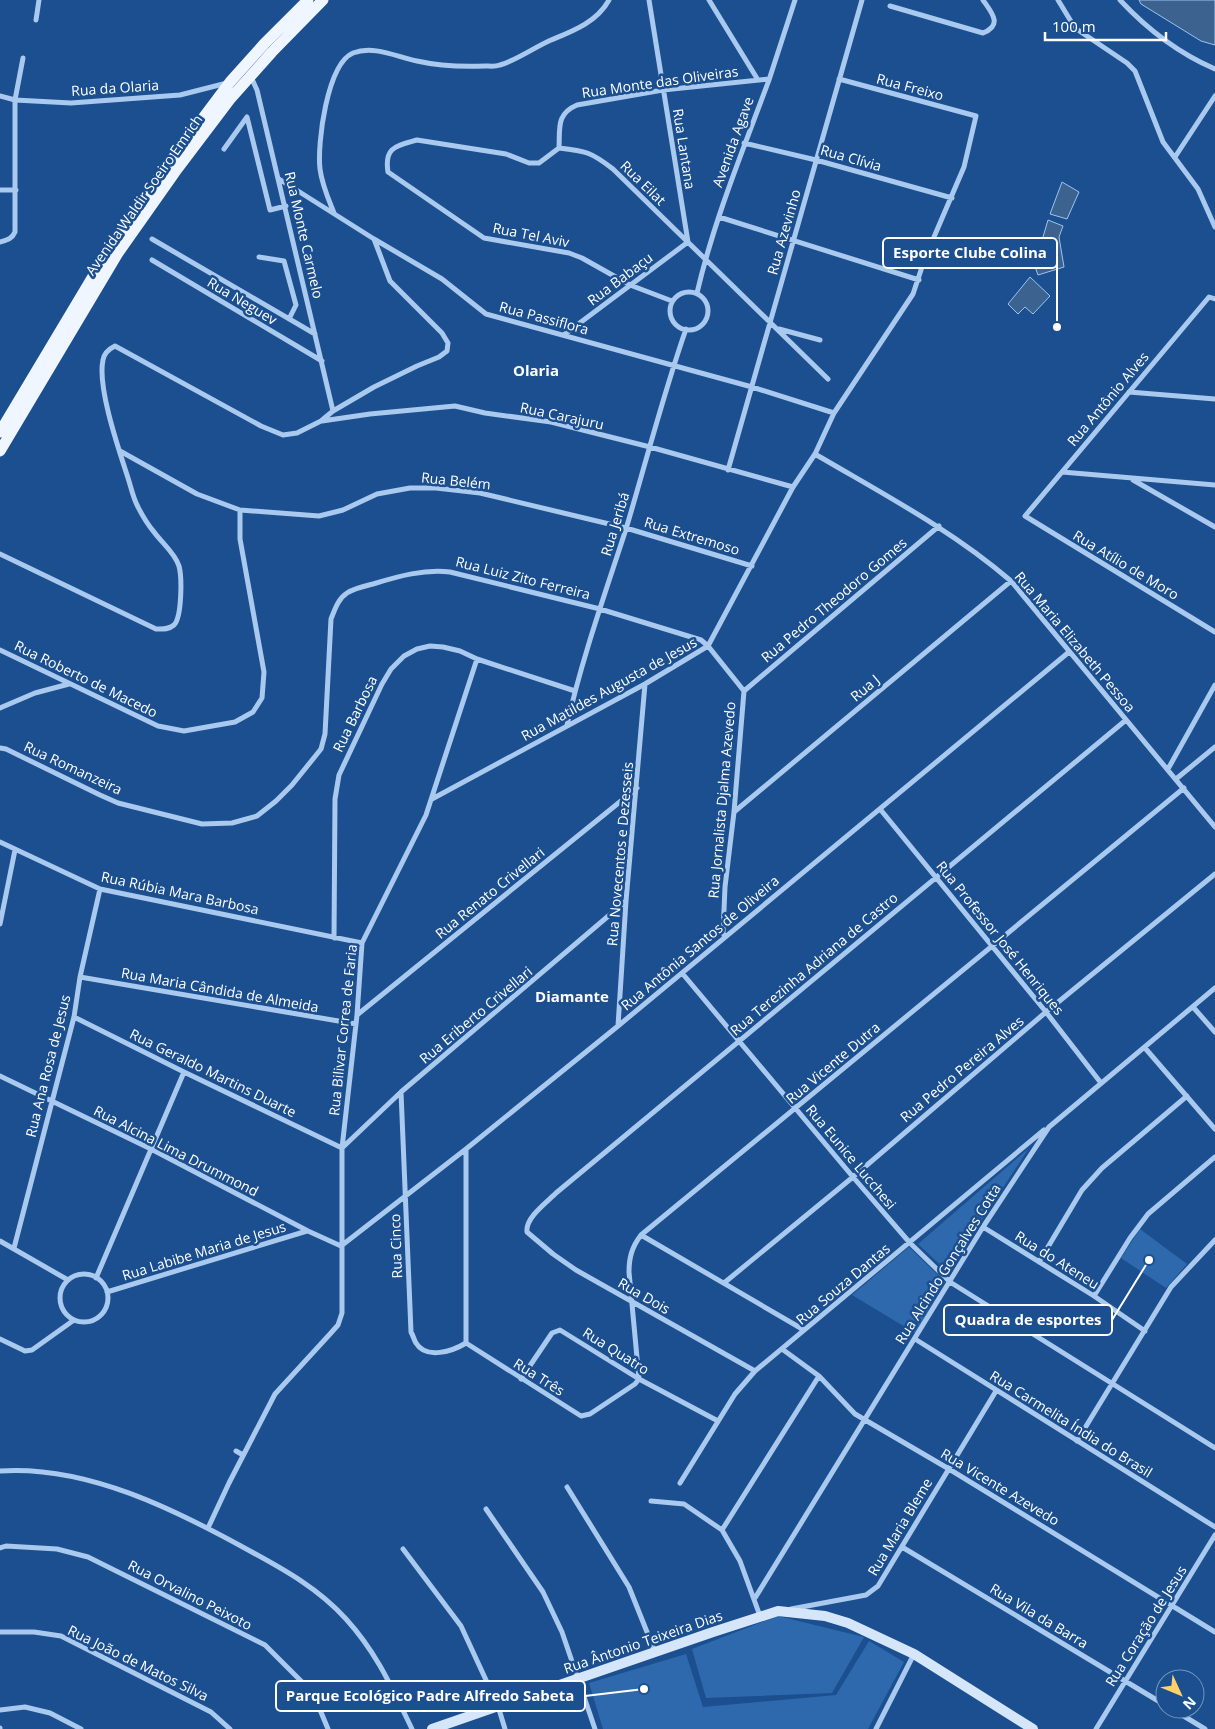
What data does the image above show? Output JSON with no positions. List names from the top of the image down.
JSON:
{
  "streets": {
    "main road": ["Avenida Waldir Soeiro Emrich", "Rua Ântonio Teixeira Dias"],
    "street": [
      "Rua Monte das Oliveiras",
      "Rua Freixo",
      "Rua da Olaria",
      "Avenida Agave",
      "Rua Lantana",
      "Rua Clívia",
      "Rua Eilat",
      "Rua Azevinho",
      "Rua Monte Carmelo",
      "Rua Tel Aviv",
      "Rua Babaçu",
      "Rua Neguev",
      "Rua Passiflora",
      "Rua Antônio Alves",
      "Rua Carajuru",
      "Rua Belém",
      "Rua Jeribá",
      "Rua Extremoso",
      "Rua Atílio de Moro",
      "Rua Luiz Zito Ferreira",
      "Rua Pedro Theodoro Gomes",
      "Rua Maria Elizabeth Pessoa",
      "Rua Roberto de Macedo",
      "Rua J",
      "Rua Matildes Augusta de Jesus",
      "Rua Barbosa",
      "Rua Romanzeira",
      "Rua Jornalista Djalma Azevedo",
      "Rua Novecentos e Dezesseis",
      "Rua Rúbia Mara Barbosa",
      "Rua Renato Crivellari",
      "Rua Professor José Henriques",
      "Rua Antônia Santos de Oliveira",
      "Rua Terezinha Adriana de Castro",
      "Rua Maria Cândida de Almeida",
      "Rua Eriberto Crivellari",
      "Rua Bilivar Correa de Faria",
      "Rua Vicente Dutra",
      "Rua Ana Rosa de Jesus",
      "Rua Pedro Pereira Alves",
      "Rua Geraldo Martins Duarte",
      "Rua Alcina Lima Drummond",
      "Rua Eunice Lucchesi",
      "Rua Cinco",
      "Rua Labibe Maria de Jesus",
      "Rua do Ateneu",
      "Rua Alcindo Gonçalves Cotta",
      "Rua Souza Dantas",
      "Rua Dois",
      "Rua Quatro",
      "Rua Três",
      "Rua Carmelita Índia do Brasil",
      "Rua Vicente Azevedo",
      "Rua Maria Bleme",
      "Rua Orvalino Peixoto",
      "Rua Vila da Barra",
      "Rua Coração de Jesus",
      "Rua João de Matos Silva"
    ]
  },
  "crossings": [
    ["Rua Monte das Oliveiras", "Avenida Agave"],
    ["Rua Monte das Oliveiras", "Rua Lantana"],
    ["Rua Monte das Oliveiras", "Rua Eilat"],
    ["Rua Monte das Oliveiras", "Rua Tel Aviv"],
    ["Rua Freixo", "Rua Azevinho"],
    ["Rua Freixo", "Rua Matildes Augusta de Jesus"],
    ["Rua da Olaria", "Avenida Waldir Soeiro Emrich"],
    ["Avenida Agave", "Rua Clívia"],
    ["Avenida Agave", "Rua Eilat"],
    ["Avenida Agave", "Rua Tel Aviv"],
    ["Avenida Agave", "Rua Jeribá"],
    ["Rua Lantana", "Rua Eilat"],
    ["Rua Lantana", "Rua Babaçu"],
    ["Rua Clívia", "Rua Azevinho"],
    ["Rua Clívia", "Rua Matildes Augusta de Jesus"],
    ["Rua Eilat", "Rua Azevinho"],
    ["Rua Eilat", "Rua Tel Aviv"],
    ["Rua Eilat", "Rua Babaçu"],
    ["Avenida Waldir Soeiro Emrich", "Rua Monte Carmelo"],
    ["Rua Azevinho", "Rua Passiflora"],
    ["Rua Azevinho", "Rua Carajuru"],
    ["Rua Monte Carmelo", "Rua Neguev"],
    ["Rua Monte Carmelo", "Rua Passiflora"],
    ["Rua Tel Aviv", "Rua Babaçu"],
    ["Rua Tel Aviv", "Rua Jeribá"],
    ["Rua Babaçu", "Rua Passiflora"],
    ["Rua Passiflora", "Rua Jeribá"],
    ["Rua Passiflora", "Rua Matildes Augusta de Jesus"],
    ["Rua Antônio Alves", "Rua Atílio de Moro"],
    ["Rua Carajuru", "Rua Jeribá"],
    ["Rua Carajuru", "Rua Matildes Augusta de Jesus"],
    ["Rua Belém", "Rua Jeribá"],
    ["Rua Belém", "Rua Extremoso"],
    ["Rua Belém", "Rua Roberto de Macedo"],
    ["Rua Jeribá", "Rua Extremoso"],
    ["Rua Jeribá", "Rua Luiz Zito Ferreira"],
    ["Rua Jeribá", "Rua Matildes Augusta de Jesus"],
    ["Rua Jeribá", "Rua Barbosa"],
    ["Rua Extremoso", "Rua Matildes Augusta de Jesus"],
    ["Rua Luiz Zito Ferreira", "Rua Matildes Augusta de Jesus"],
    ["Rua Luiz Zito Ferreira", "Rua Romanzeira"],
    ["Rua Luiz Zito Ferreira", "Rua Jornalista Djalma Azevedo"],
    ["Rua Pedro Theodoro Gomes", "Rua Maria Elizabeth Pessoa"],
    ["Rua Pedro Theodoro Gomes", "Rua Jornalista Djalma Azevedo"],
    ["Rua Maria Elizabeth Pessoa", "Rua J"],
    ["Rua Maria Elizabeth Pessoa", "Rua Matildes Augusta de Jesus"],
    ["Rua Maria Elizabeth Pessoa", "Rua Antônia Santos de Oliveira"],
    ["Rua Maria Elizabeth Pessoa", "Rua Terezinha Adriana de Castro"],
    ["Rua Maria Elizabeth Pessoa", "Rua Vicente Dutra"],
    ["Rua J", "Rua Jornalista Djalma Azevedo"],
    ["Rua Matildes Augusta de Jesus", "Rua Jornalista Djalma Azevedo"],
    ["Rua Matildes Augusta de Jesus", "Rua Novecentos e Dezesseis"],
    ["Rua Matildes Augusta de Jesus", "Rua Bilivar Correa de Faria"],
    ["Rua Barbosa", "Rua Rúbia Mara Barbosa"],
    ["Rua Barbosa", "Rua Bilivar Correa de Faria"],
    ["Rua Jornalista Djalma Azevedo", "Rua Antônia Santos de Oliveira"],
    ["Rua Novecentos e Dezesseis", "Rua Renato Crivellari"],
    ["Rua Novecentos e Dezesseis", "Rua Antônia Santos de Oliveira"],
    ["Rua Novecentos e Dezesseis", "Rua Eriberto Crivellari"],
    ["Rua Rúbia Mara Barbosa", "Rua Bilivar Correa de Faria"],
    ["Rua Rúbia Mara Barbosa", "Rua Ana Rosa de Jesus"],
    ["Rua Renato Crivellari", "Rua Bilivar Correa de Faria"],
    ["Rua Professor José Henriques", "Rua Antônia Santos de Oliveira"],
    ["Rua Professor José Henriques", "Rua Terezinha Adriana de Castro"],
    ["Rua Professor José Henriques", "Rua Vicente Dutra"],
    ["Rua Professor José Henriques", "Rua Pedro Pereira Alves"],
    ["Rua Professor José Henriques", "Rua Alcindo Gonçalves Cotta"],
    ["Rua Antônia Santos de Oliveira", "Rua Bilivar Correa de Faria"],
    ["Rua Antônia Santos de Oliveira", "Rua Alcina Lima Drummond"],
    ["Rua Antônia Santos de Oliveira", "Rua Eunice Lucchesi"],
    ["Rua Antônia Santos de Oliveira", "Rua Cinco"],
    ["Rua Terezinha Adriana de Castro", "Rua Eunice Lucchesi"],
    ["Rua Terezinha Adriana de Castro", "Rua Dois"],
    ["Rua Maria Cândida de Almeida", "Rua Bilivar Correa de Faria"],
    ["Rua Maria Cândida de Almeida", "Rua Ana Rosa de Jesus"],
    ["Rua Eriberto Crivellari", "Rua Bilivar Correa de Faria"],
    ["Rua Eriberto Crivellari", "Rua Geraldo Martins Duarte"],
    ["Rua Eriberto Crivellari", "Rua Cinco"],
    ["Rua Bilivar Correa de Faria", "Rua Geraldo Martins Duarte"],
    ["Rua Bilivar Correa de Faria", "Rua Alcina Lima Drummond"],
    ["Rua Vicente Dutra", "Rua Eunice Lucchesi"],
    ["Rua Ana Rosa de Jesus", "Rua Geraldo Martins Duarte"],
    ["Rua Ana Rosa de Jesus", "Rua Alcina Lima Drummond"],
    ["Rua Pedro Pereira Alves", "Rua Eunice Lucchesi"],
    ["Rua Alcina Lima Drummond", "Rua Labibe Maria de Jesus"],
    ["Rua Eunice Lucchesi", "Rua Alcindo Gonçalves Cotta"],
    ["Rua Eunice Lucchesi", "Rua Souza Dantas"],
    ["Rua Cinco", "Rua Três"],
    ["Rua do Ateneu", "Rua Alcindo Gonçalves Cotta"],
    ["Rua Alcindo Gonçalves Cotta", "Rua Souza Dantas"],
    ["Rua Alcindo Gonçalves Cotta", "Rua Carmelita Índia do Brasil"],
    ["Rua Alcindo Gonçalves Cotta", "Rua Vicente Azevedo"],
    ["Rua Souza Dantas", "Rua Dois"],
    ["Rua Souza Dantas", "Rua Quatro"],
    ["Rua Souza Dantas", "Rua Vicente Azevedo"],
    ["Rua Quatro", "Rua Três"],
    ["Rua Carmelita Índia do Brasil", "Rua Maria Bleme"],
    ["Rua Vicente Azevedo", "Rua Maria Bleme"],
    ["Rua Vicente Azevedo", "Rua Coração de Jesus"],
    ["Rua Maria Bleme", "Rua Vila da Barra"],
    ["Rua Maria Bleme", "Rua Ântonio Teixeira Dias"],
    ["Rua Vila da Barra", "Rua Coração de Jesus"]
  ],
  "districts": ["Olaria", "Diamante"],
  "places": ["Esporte Clube Colina", "Quadra de esportes", "Parque Ecológico Padre Alfredo Sabeta"],
  "scale_bar": "100 m",
  "north": "bottom right"
}
